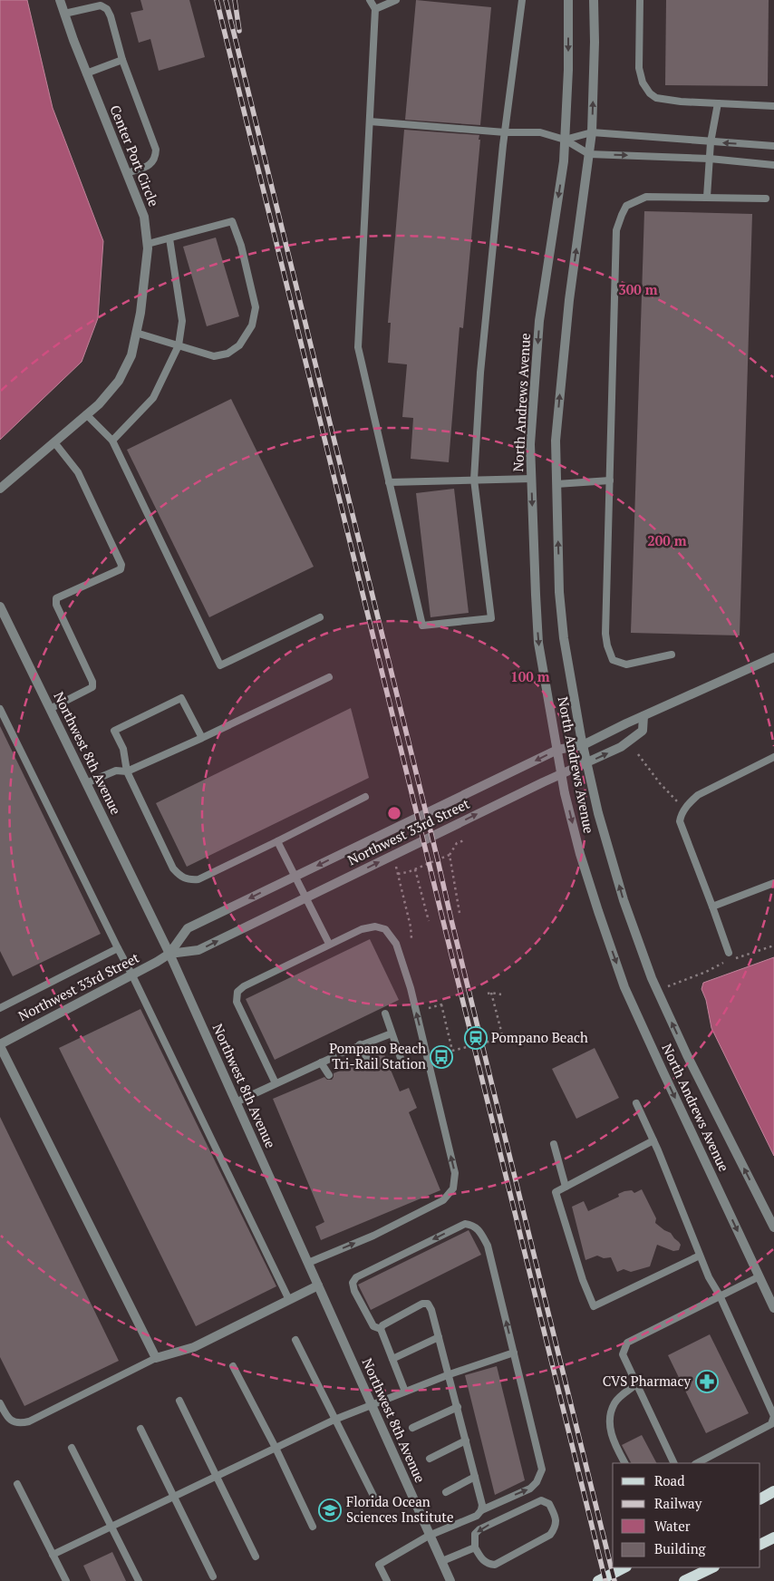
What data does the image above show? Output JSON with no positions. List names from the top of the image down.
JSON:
{
  "streets": {
    "street": [
      "Center Port Circle",
      "North Andrews Avenue",
      "Northwest 8th Avenue",
      "Northwest 33rd Street"
    ]
  },
  "crossings": [
    ["North Andrews Avenue", "Northwest 33rd Street"],
    ["Northwest 8th Avenue", "Northwest 33rd Street"]
  ],
  "places": {
    "station": ["Pompano Beach"],
    "bus stop": ["Pompano Beach Tri-Rail Station"],
    "pharmacy": ["CVS Pharmacy"],
    "school or university": ["Florida Ocean Sciences Institute"]
  },
  "legend": [
    "Road",
    "Railway",
    "Water",
    "Building"
  ],
  "rings": ["300 m", "200 m", "100 m"]
}
